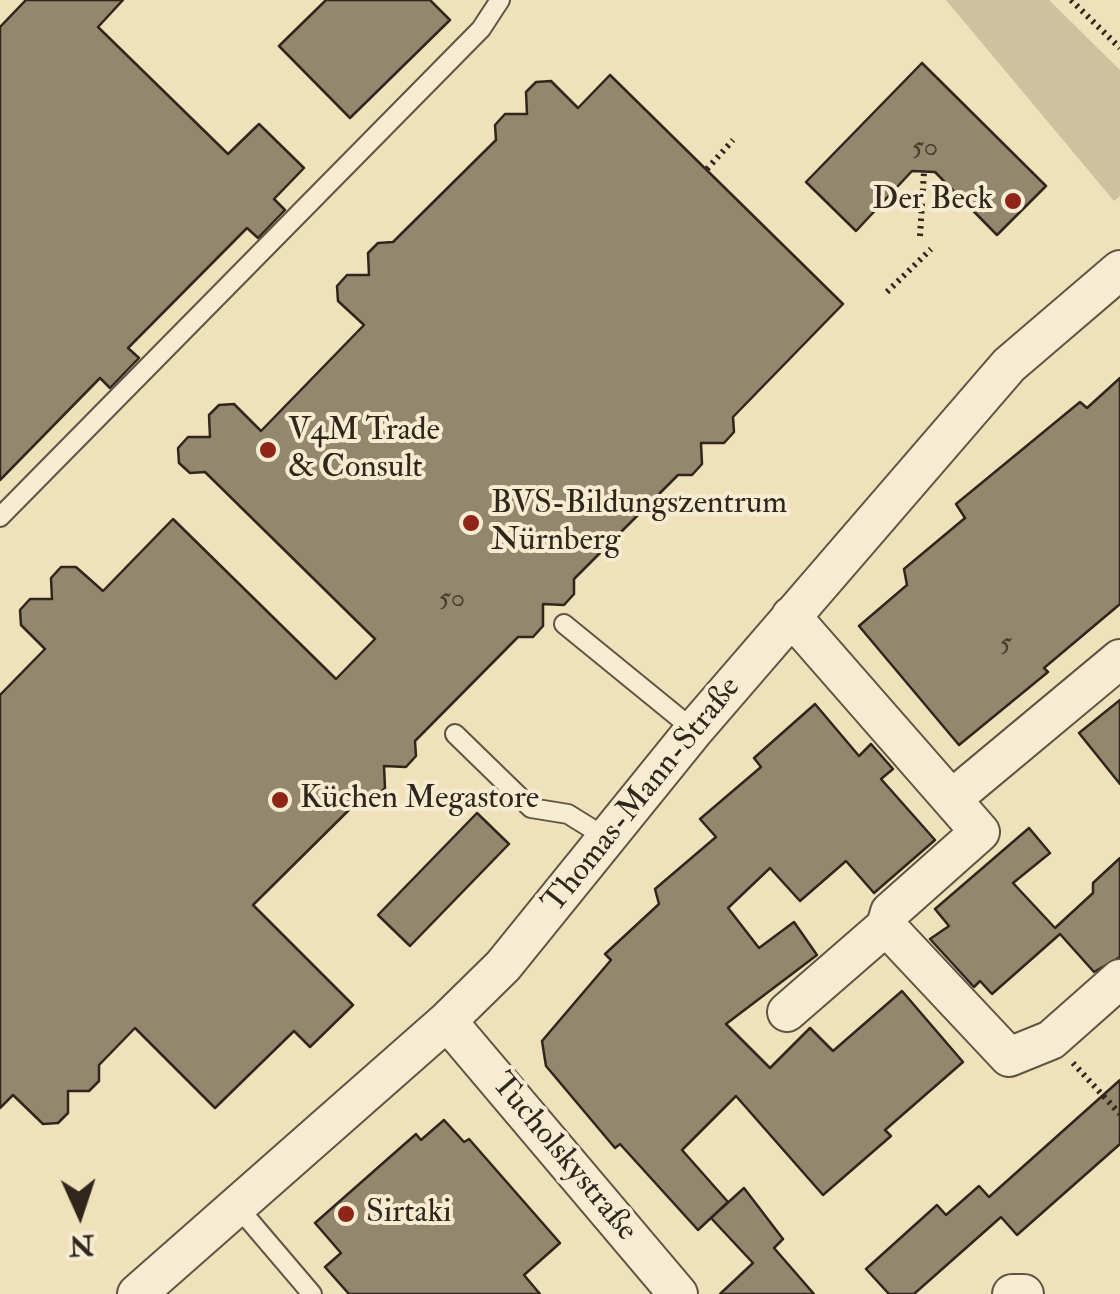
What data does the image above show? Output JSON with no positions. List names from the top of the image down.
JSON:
{
  "streets": {
    "street": ["Thomas-Mann-Straße", "Tucholskystraße"]
  },
  "crossings": [
    ["Thomas-Mann-Straße", "Tucholskystraße"]
  ],
  "places": [
    "Der Beck",
    "V4M Trade & Consult",
    "BVS-Bildungszentrum Nürnberg",
    "Küchen Megastore",
    "Sirtaki"
  ],
  "house_numbers": ["50", "50", "5"],
  "north": "bottom"
}
